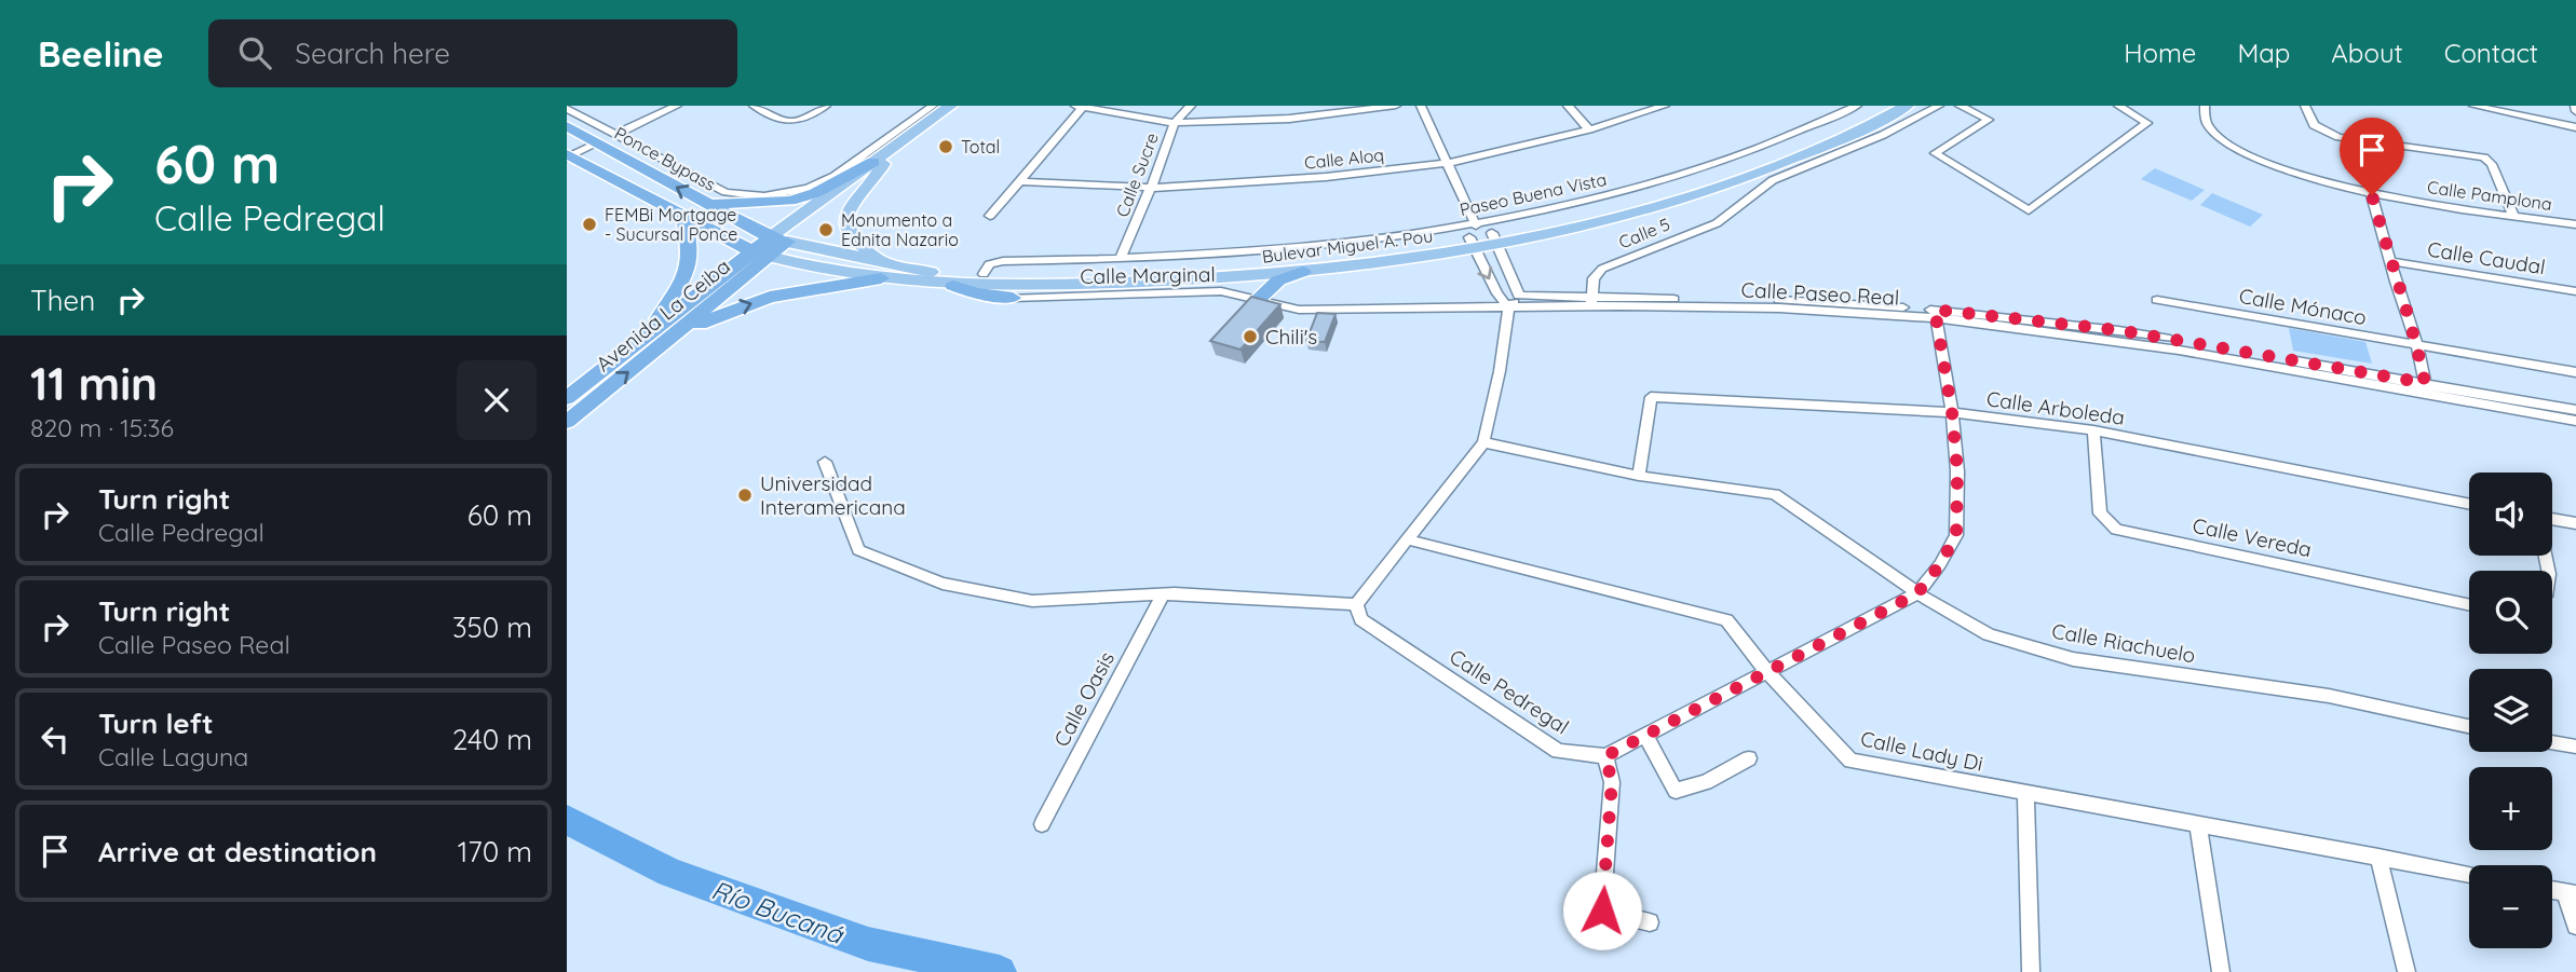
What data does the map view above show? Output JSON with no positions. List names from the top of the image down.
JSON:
{
  "streets": {
    "highway": ["Ponce Bypass", "Avenida La Ceiba"],
    "main road": ["Bulevar Miguel A. Pou"],
    "street": [
      "Calle Aloq",
      "Calle Sucre",
      "Paseo Buena Vista",
      "Calle Pamplona",
      "Calle 5",
      "Calle Caudal",
      "Calle Marginal",
      "Calle Paseo Real",
      "Calle Mónaco",
      "Calle Arboleda",
      "Calle Vereda",
      "Calle Riachuelo",
      "Calle Pedregal",
      "Calle Oasis",
      "Calle Lady Di"
    ]
  },
  "crossings": [
    ["Ponce Bypass", "Bulevar Miguel A. Pou"],
    ["Ponce Bypass", "Avenida La Ceiba"],
    ["Calle Aloq", "Calle Sucre"],
    ["Calle Sucre", "Paseo Buena Vista"],
    ["Paseo Buena Vista", "Bulevar Miguel A. Pou"],
    ["Calle 5", "Calle Paseo Real"],
    ["Bulevar Miguel A. Pou", "Avenida La Ceiba"],
    ["Calle Marginal", "Calle Paseo Real"],
    ["Calle Arboleda", "Calle Vereda"],
    ["Calle Arboleda", "Calle Riachuelo"]
  ],
  "water": ["Río Bucaná"],
  "places": [
    "Total",
    "FEMBi Mortgage - Sucursal Ponce",
    "Monumento a Ednita Nazario",
    "Chili's",
    "Universidad Interamericana"
  ],
  "page": {
    "header": "Beeline",
    "search": "Search here",
    "nav": [
      "Home",
      "Map",
      "About",
      "Contact"
    ],
    "turn": ["60 m", "Calle Pedregal"],
    "then": "Then",
    "heading": ["11 min", "820 m · 15:36"],
    "list": [
      {
        "name": "Turn right",
        "note": "Calle Pedregal",
        "value": "60 m"
      },
      {
        "name": "Turn right",
        "note": "Calle Paseo Real",
        "value": "350 m"
      },
      {
        "name": "Turn left",
        "note": "Calle Laguna",
        "value": "240 m"
      },
      {
        "name": "Arrive at destination",
        "value": "170 m"
      }
    ],
    "map_buttons": ["+", "−"]
  }
}
